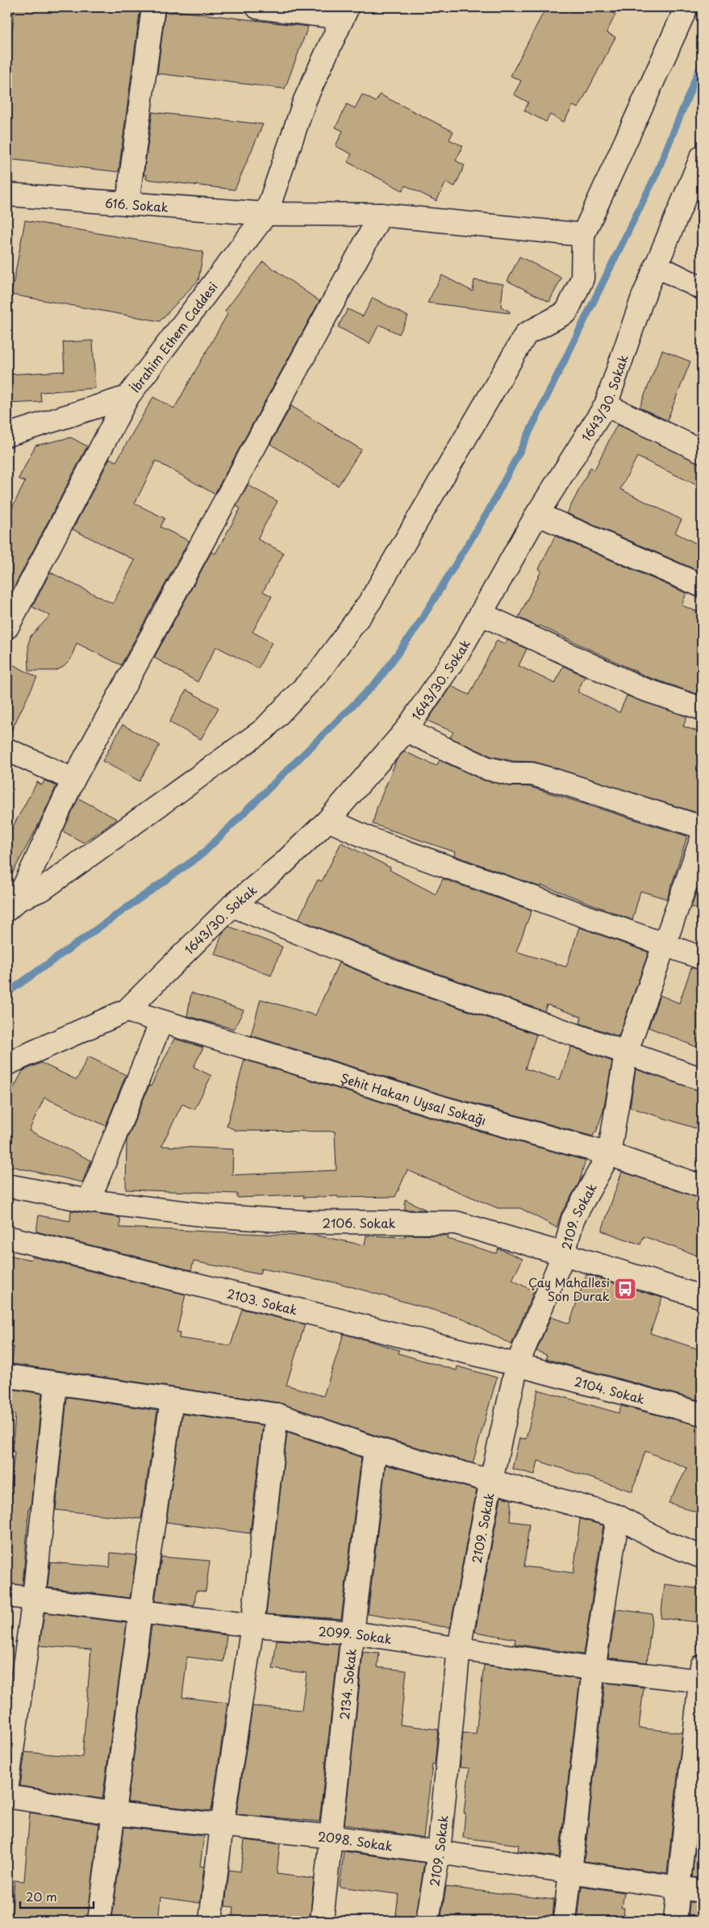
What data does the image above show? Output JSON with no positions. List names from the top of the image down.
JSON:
{
  "streets": {
    "street": [
      "616. Sokak",
      "İbrahim Ethem Caddesi",
      "1643/30. Sokak",
      "Şehit Hakan Uysal Sokağı",
      "2109. Sokak",
      "2106. Sokak",
      "2103. Sokak",
      "2104. Sokak",
      "2099. Sokak",
      "2134. Sokak",
      "2098. Sokak"
    ]
  },
  "crossings": [
    ["616. Sokak", "İbrahim Ethem Caddesi"],
    ["1643/30. Sokak", "Şehit Hakan Uysal Sokağı"],
    ["Şehit Hakan Uysal Sokağı", "2109. Sokak"],
    ["2109. Sokak", "2106. Sokak"],
    ["2109. Sokak", "2103. Sokak"],
    ["2109. Sokak", "2104. Sokak"],
    ["2109. Sokak", "2099. Sokak"],
    ["2109. Sokak", "2098. Sokak"],
    ["2103. Sokak", "2104. Sokak"],
    ["2099. Sokak", "2134. Sokak"],
    ["2134. Sokak", "2098. Sokak"]
  ],
  "places": {
    "bus stop": ["Çay Mahallesi Son Durak"]
  },
  "scale_bar": "20 m"
}
